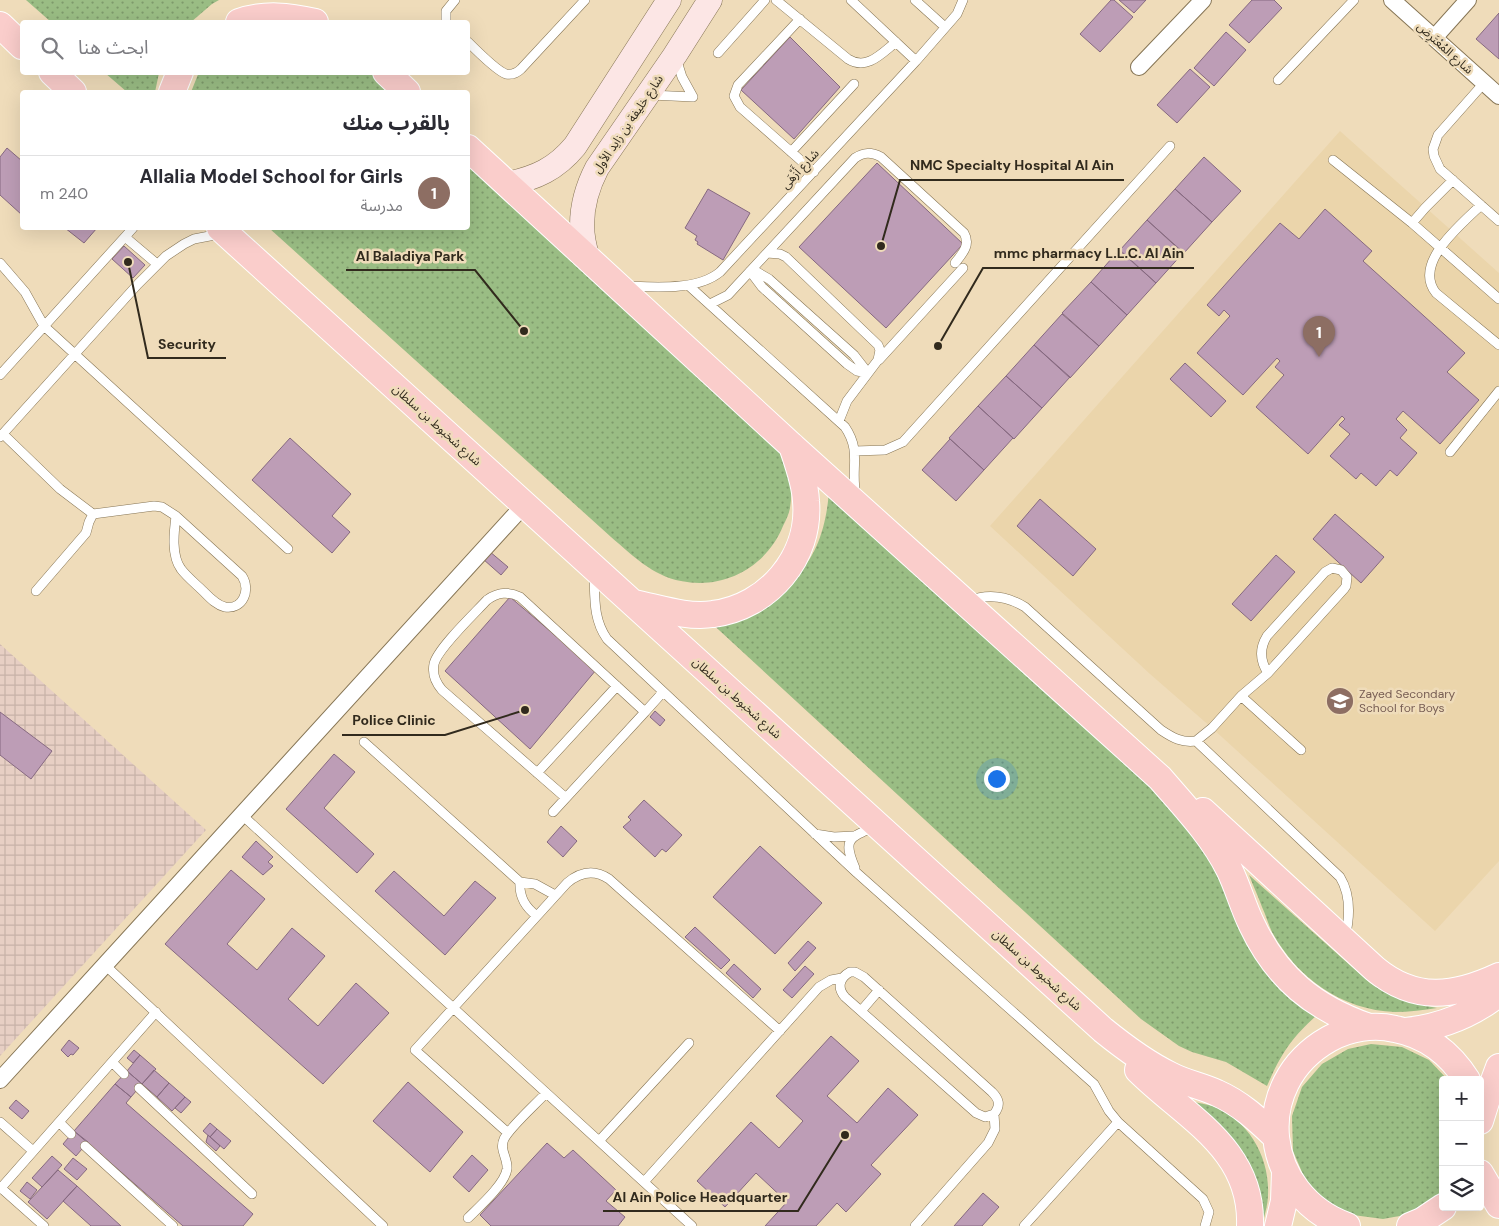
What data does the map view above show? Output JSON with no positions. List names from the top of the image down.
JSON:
{
  "streets": {
    "main road": ["شارع خليفة بن زايد الأول", "شارع شخبوط بن سلطان"],
    "street": ["شارع المُعْتَرِض"],
    "lane": ["شارع أَزْهَى"]
  },
  "places": {
    "other": [
      "NMC Specialty Hospital Al Ain",
      "Security",
      "Al Baladiya Park",
      "mmc pharmacy L.L.C. Al Ain",
      "Police Clinic",
      "Al Ain Police Headquarter"
    ],
    "school or university": ["Zayed Secondary School for Boys"]
  },
  "page": {
    "search": "ابحث هنا",
    "heading": "بالقرب منك",
    "list": [
      {
        "mark": "1",
        "name": "Allalia Model School for Girls",
        "note": "مدرسة",
        "value": "240 m"
      }
    ],
    "pins": "1",
    "map_buttons": ["+", "−"]
  }
}
